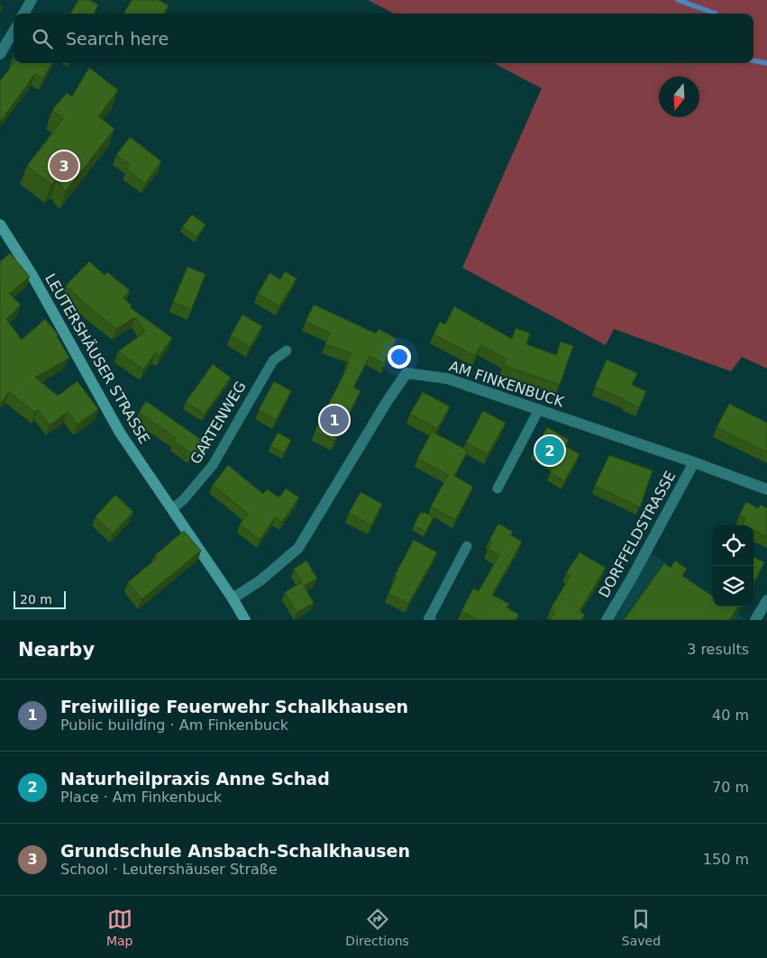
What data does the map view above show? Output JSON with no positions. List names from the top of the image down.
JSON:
{
  "streets": {
    "main road": ["LEUTERSHÄUSER STRASSE"],
    "street": ["AM FINKENBUCK", "DORFFELDSTRASSE"],
    "lane": ["GARTENWEG"]
  },
  "crossings": [
    ["LEUTERSHÄUSER STRASSE", "AM FINKENBUCK"],
    ["LEUTERSHÄUSER STRASSE", "GARTENWEG"],
    ["AM FINKENBUCK", "DORFFELDSTRASSE"]
  ],
  "scale_bar": "20 m",
  "north": "bottom",
  "page": {
    "search": "Search here",
    "pins": ["3", "1", "2"],
    "scale": "20 m",
    "heading": ["Nearby", "3 results"],
    "list": [
      {
        "mark": "1",
        "name": "Freiwillige Feuerwehr Schalkhausen",
        "note": "Public building · Am Finkenbuck",
        "value": "40 m"
      },
      {
        "mark": "2",
        "name": "Naturheilpraxis Anne Schad",
        "note": "Place · Am Finkenbuck",
        "value": "70 m"
      },
      {
        "mark": "3",
        "name": "Grundschule Ansbach-Schalkhausen",
        "note": "School · Leutershäuser Straße",
        "value": "150 m"
      }
    ],
    "nav": ["Map", "Directions", "Saved"]
  }
}
